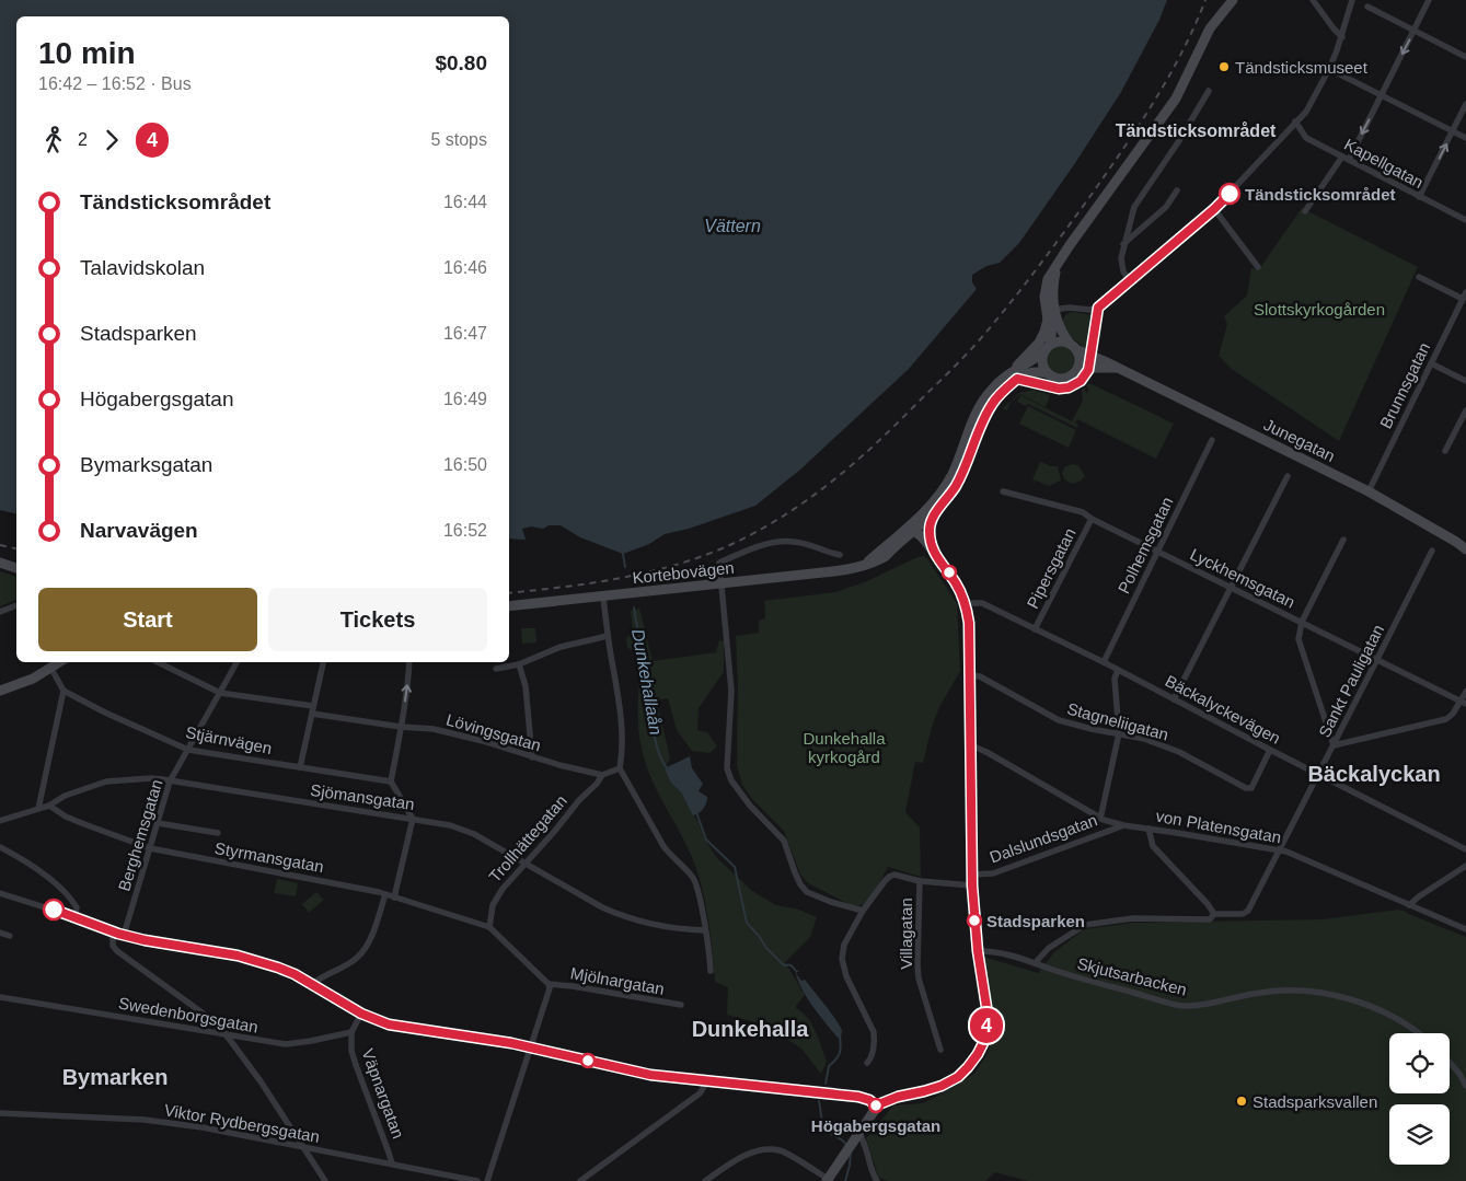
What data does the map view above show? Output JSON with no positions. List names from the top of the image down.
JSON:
{
  "streets": {
    "street": [
      "Kapellgatan",
      "Brunnsgatan",
      "Junegatan",
      "Polhemsgatan",
      "Pipersgatan",
      "Kortebovägen",
      "Lyckhemsgatan",
      "Sankt Pauligatan",
      "Bäckalyckevägen",
      "Stagneliigatan",
      "Lövingsgatan",
      "Stjärnvägen",
      "Sjömansgatan",
      "von Platensgatan",
      "Berghemsgatan",
      "Trollhättegatan",
      "Dalslundsgatan",
      "Styrmansgatan",
      "Villagatan",
      "Skjutsarbacken",
      "Mjölnargatan",
      "Swedenborgsgatan",
      "Väpnargatan",
      "Viktor Rydbergsgatan"
    ]
  },
  "crossings": [
    ["Brunnsgatan", "Junegatan"],
    ["Junegatan", "Kortebovägen"],
    ["Polhemsgatan", "Lyckhemsgatan"],
    ["Polhemsgatan", "Bäckalyckevägen"],
    ["Pipersgatan", "Lyckhemsgatan"],
    ["Pipersgatan", "Bäckalyckevägen"],
    ["Lyckhemsgatan", "Sankt Pauligatan"],
    ["Sankt Pauligatan", "Bäckalyckevägen"],
    ["Sankt Pauligatan", "von Platensgatan"],
    ["Bäckalyckevägen", "Stagneliigatan"],
    ["Lövingsgatan", "Trollhättegatan"],
    ["Stjärnvägen", "Berghemsgatan"],
    ["Sjömansgatan", "Berghemsgatan"],
    ["Sjömansgatan", "Trollhättegatan"],
    ["Sjömansgatan", "Styrmansgatan"],
    ["von Platensgatan", "Dalslundsgatan"],
    ["Berghemsgatan", "Styrmansgatan"],
    ["Trollhättegatan", "Styrmansgatan"],
    ["Swedenborgsgatan", "Väpnargatan"],
    ["Väpnargatan", "Viktor Rydbergsgatan"]
  ],
  "districts": [
    "Tändsticksområdet",
    "Bäckalyckan",
    "Dunkehalla",
    "Bymarken"
  ],
  "water": ["Vättern", "Dunkehallaån"],
  "parks": ["Slottskyrkogården", "Dunkehalla kyrkogård"],
  "places": [
    "Tändsticksmuseet",
    "Tändsticksområdet",
    "Stadsparken",
    "Stadsparksvallen",
    "Högabergsgatan"
  ],
  "lines": ["bus line 4"],
  "page": {
    "on_map": "4",
    "heading": ["10 min", "16:42 – 16:52 · Bus", "$0.80"],
    "legs": ["2", "4", "5 stops"],
    "list": [
      {
        "name": "Tändsticksområdet",
        "value": "16:44"
      },
      {
        "name": "Talavidskolan",
        "value": "16:46"
      },
      {
        "name": "Stadsparken",
        "value": "16:47"
      },
      {
        "name": "Högabergsgatan",
        "value": "16:49"
      },
      {
        "name": "Bymarksgatan",
        "value": "16:50"
      },
      {
        "name": "Narvavägen",
        "value": "16:52"
      }
    ],
    "buttons": ["Start", "Tickets"]
  }
}
